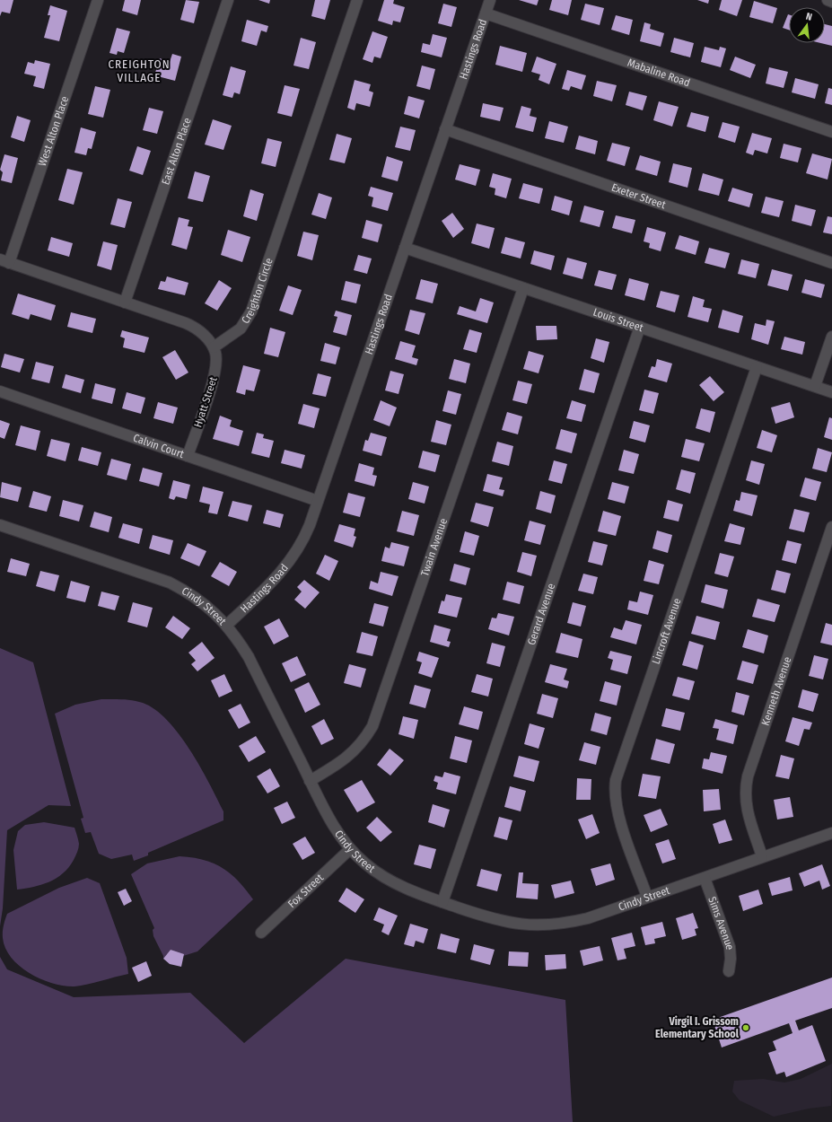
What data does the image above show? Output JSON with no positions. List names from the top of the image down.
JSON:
{
  "streets": {
    "street": [
      "Hastings Road",
      "Mabaline Road",
      "West Alton Place",
      "East Alton Place",
      "Exeter Street",
      "Creighton Circle",
      "Louis Street",
      "Hyatt Street",
      "Calvin Court",
      "Twain Avenue",
      "Cindy Street",
      "Gerard Avenue",
      "Lincroft Avenue",
      "Kenneth Avenue",
      "Fox Street",
      "Sims Avenue"
    ]
  },
  "crossings": [
    ["Hastings Road", "Mabaline Road"],
    ["Hastings Road", "Exeter Street"],
    ["Hastings Road", "Louis Street"],
    ["Hastings Road", "Calvin Court"],
    ["Hastings Road", "Cindy Street"],
    ["Creighton Circle", "Hyatt Street"],
    ["Louis Street", "Twain Avenue"],
    ["Louis Street", "Gerard Avenue"],
    ["Louis Street", "Lincroft Avenue"],
    ["Hyatt Street", "Calvin Court"],
    ["Twain Avenue", "Cindy Street"],
    ["Cindy Street", "Gerard Avenue"],
    ["Cindy Street", "Lincroft Avenue"],
    ["Cindy Street", "Kenneth Avenue"],
    ["Cindy Street", "Fox Street"],
    ["Cindy Street", "Sims Avenue"]
  ],
  "districts": ["CREIGHTON VILLAGE"],
  "places": ["Virgil I. Grissom Elementary School"],
  "north": "top"
}
